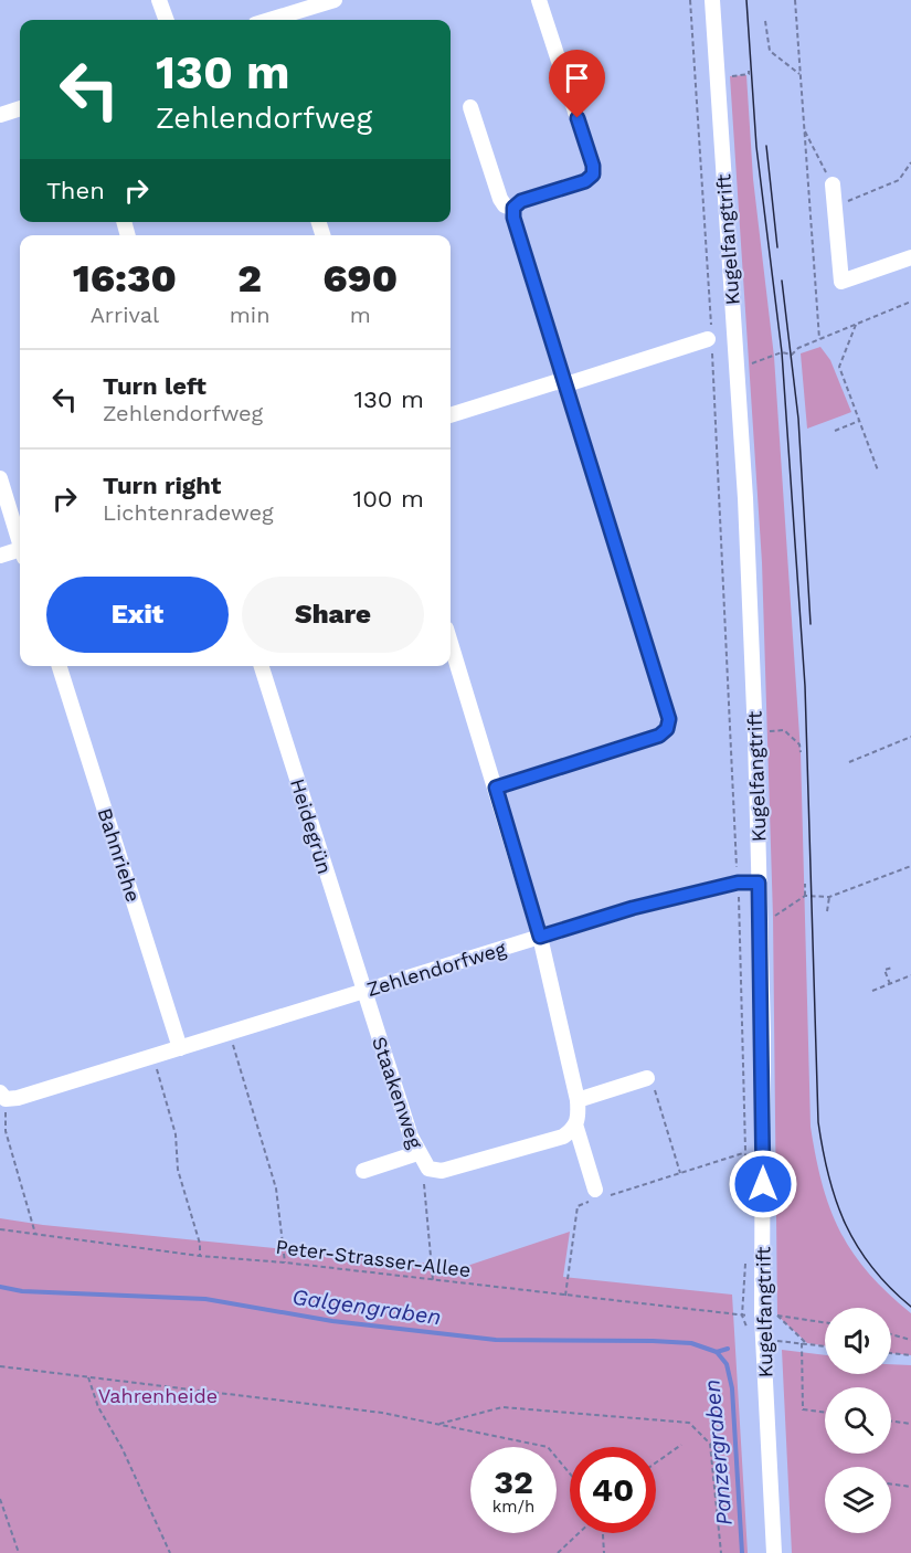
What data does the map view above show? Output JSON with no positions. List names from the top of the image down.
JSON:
{
  "streets": {
    "street": [
      "Kugelfangtrift",
      "Heidegrün",
      "Bahnriehe",
      "Zehlendorfweg",
      "Staakenweg"
    ],
    "path": ["Peter-Strasser-Allee"]
  },
  "crossings": [
    ["Kugelfangtrift", "Zehlendorfweg"],
    ["Heidegrün", "Zehlendorfweg"],
    ["Heidegrün", "Staakenweg"],
    ["Bahnriehe", "Zehlendorfweg"],
    ["Zehlendorfweg", "Staakenweg"]
  ],
  "water": ["Galgengraben", "Panzergraben"],
  "parks": ["Vahrenheide"],
  "page": {
    "turn": ["130 m", "Zehlendorfweg"],
    "then": "Then",
    "eta": [
      "16:30",
      "Arrival",
      "2",
      "min",
      "690",
      "m"
    ],
    "list": [
      {
        "name": "Turn left",
        "note": "Zehlendorfweg",
        "value": "130 m"
      },
      {
        "name": "Turn right",
        "note": "Lichtenradeweg",
        "value": "100 m"
      }
    ],
    "buttons": ["Exit", "Share"],
    "speed": "32 km/h",
    "limit": "40"
  }
}
